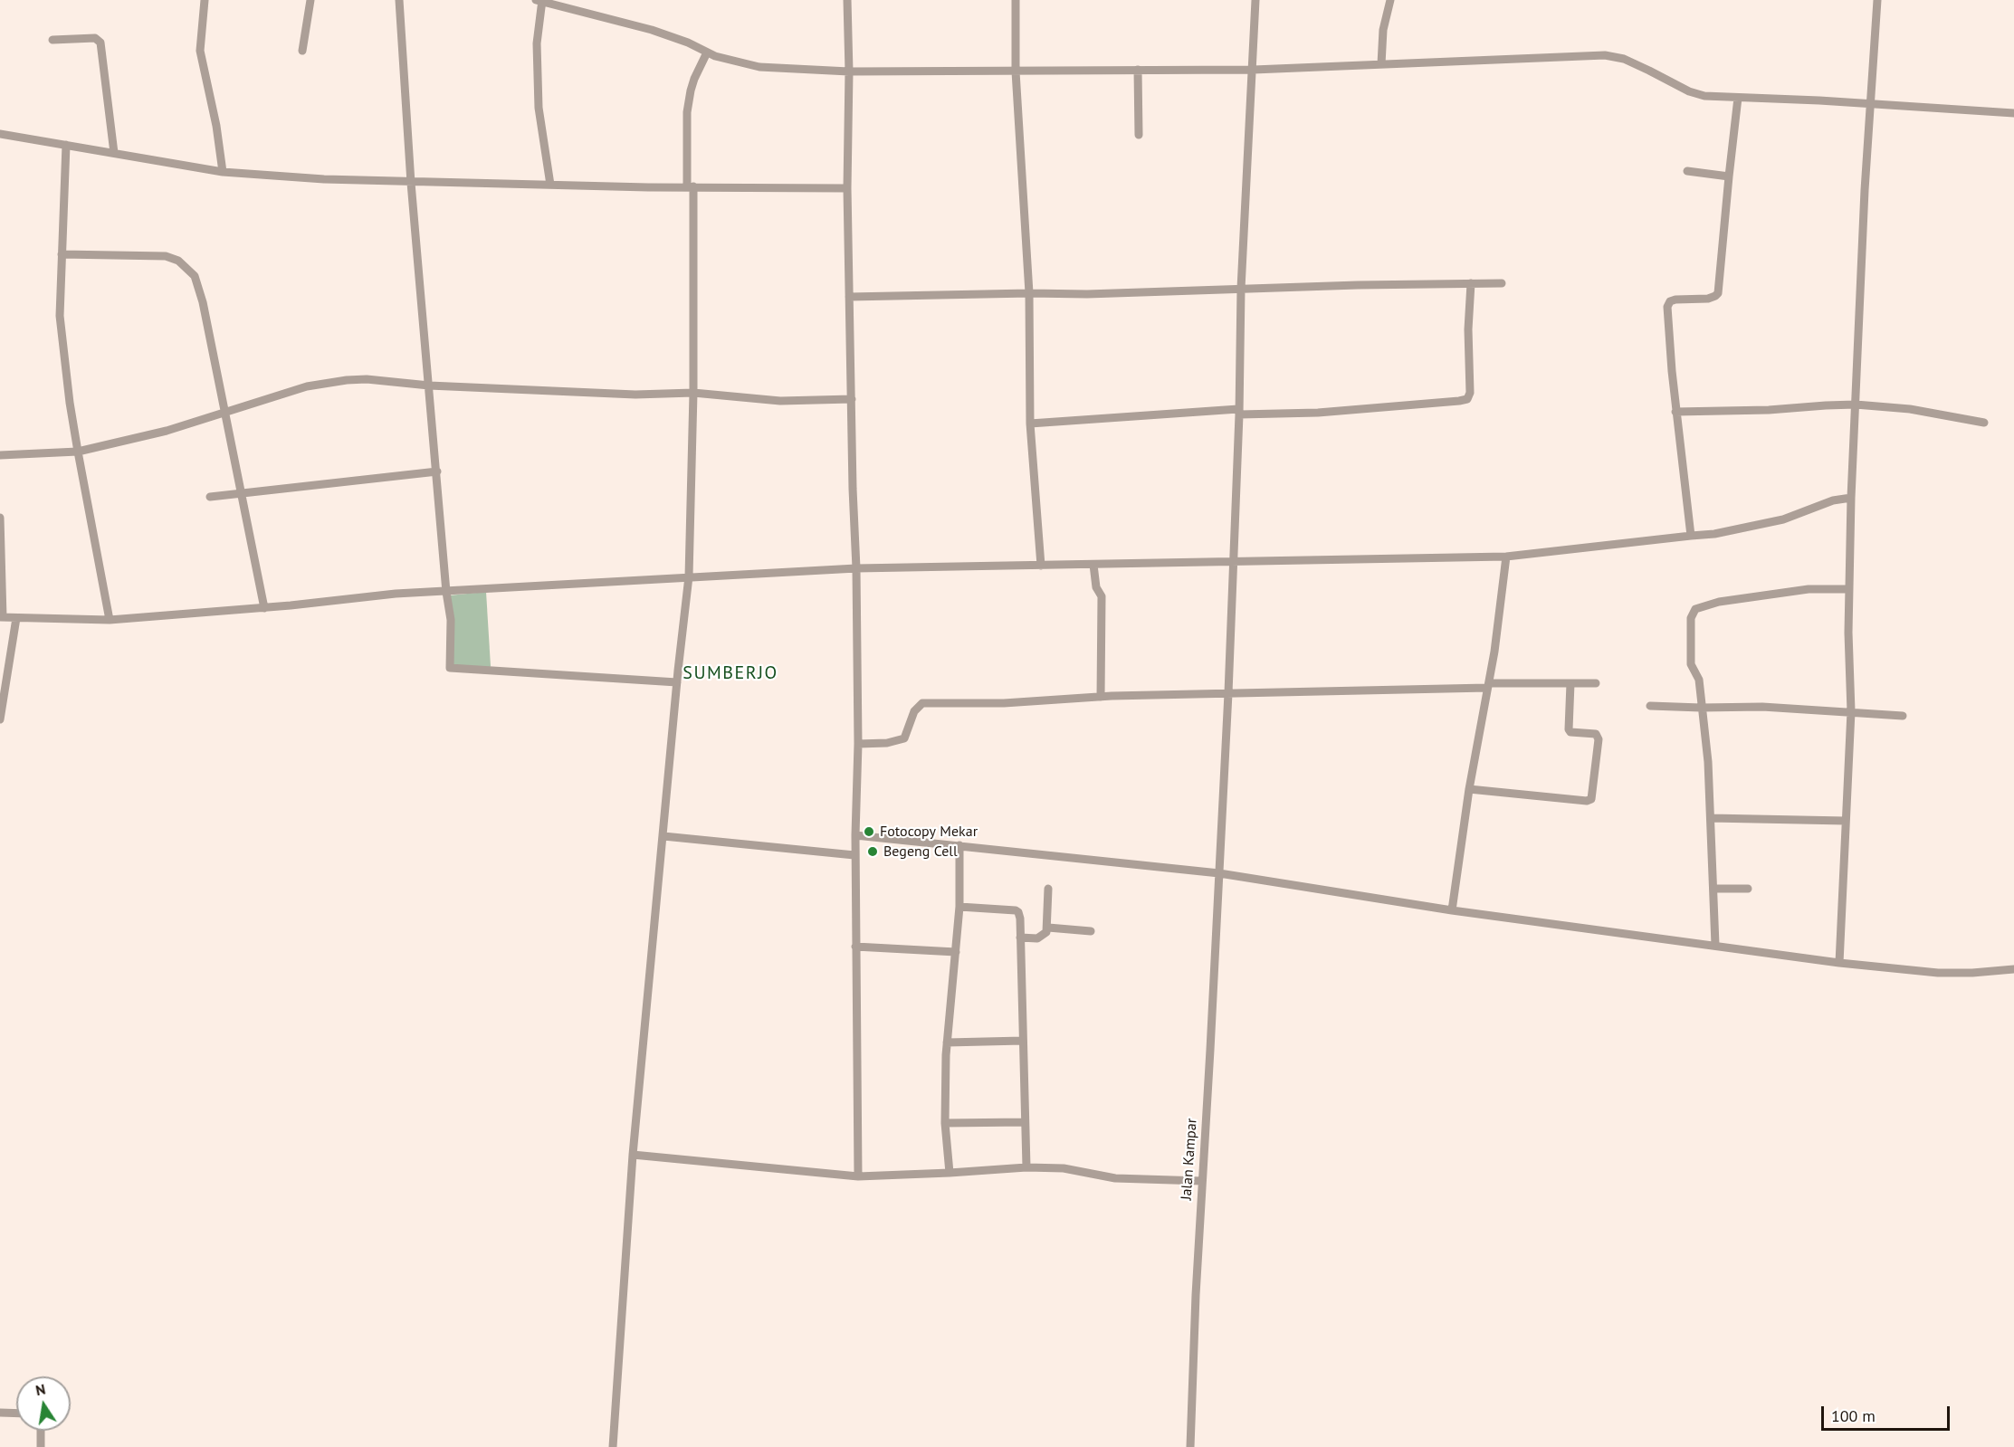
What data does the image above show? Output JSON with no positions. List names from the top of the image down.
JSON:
{
  "streets": {
    "street": ["Jalan Kampar"]
  },
  "districts": ["SUMBERJO"],
  "places": ["Fotocopy Mekar", "Begeng Cell"],
  "scale_bar": "100 m",
  "north": "top"
}
